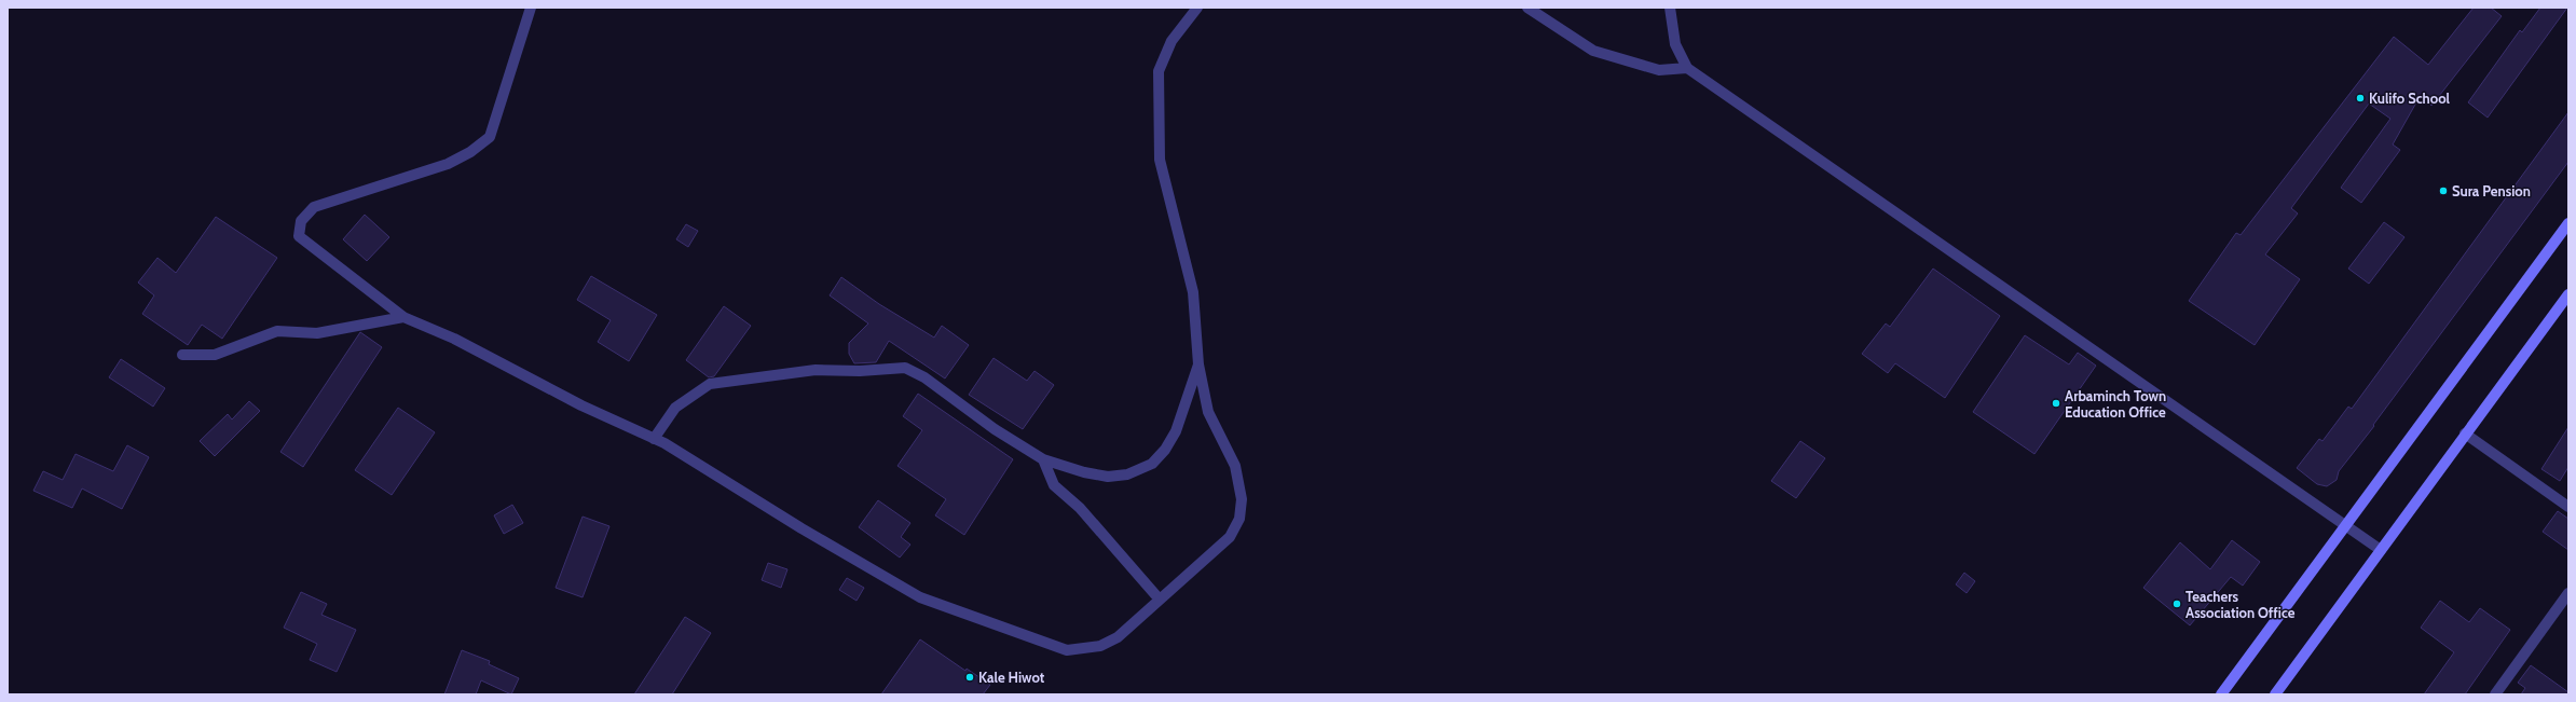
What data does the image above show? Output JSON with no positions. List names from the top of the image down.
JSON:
{
  "places": [
    "Kulifo School",
    "Sura Pension",
    "Arbaminch Town Education Office",
    "Teachers Association Office",
    "Kale Hiwot"
  ]
}
